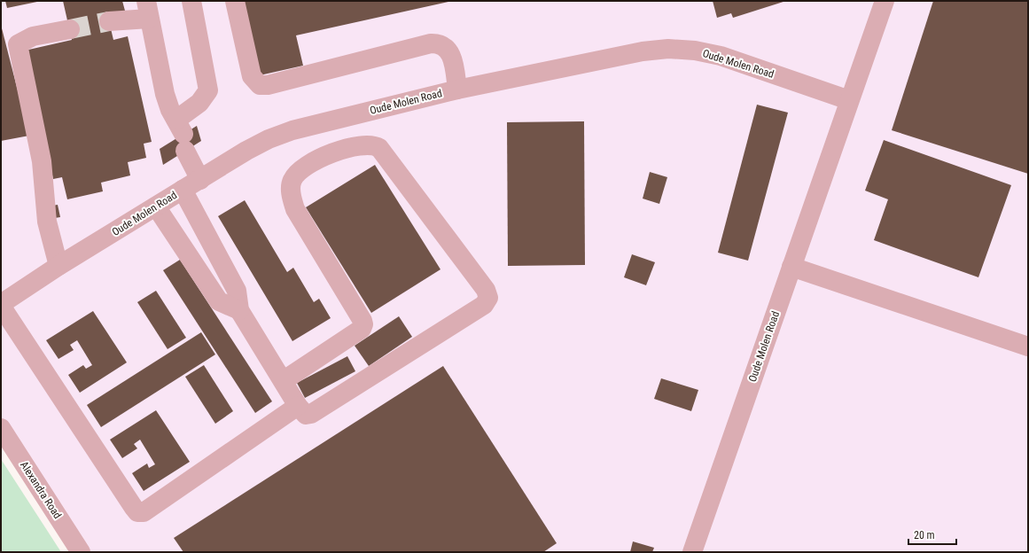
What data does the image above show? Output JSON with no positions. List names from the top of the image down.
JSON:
{
  "streets": {
    "street": ["Oude Molen Road", "Alexandra Road"]
  },
  "scale_bar": "20 m"
}
